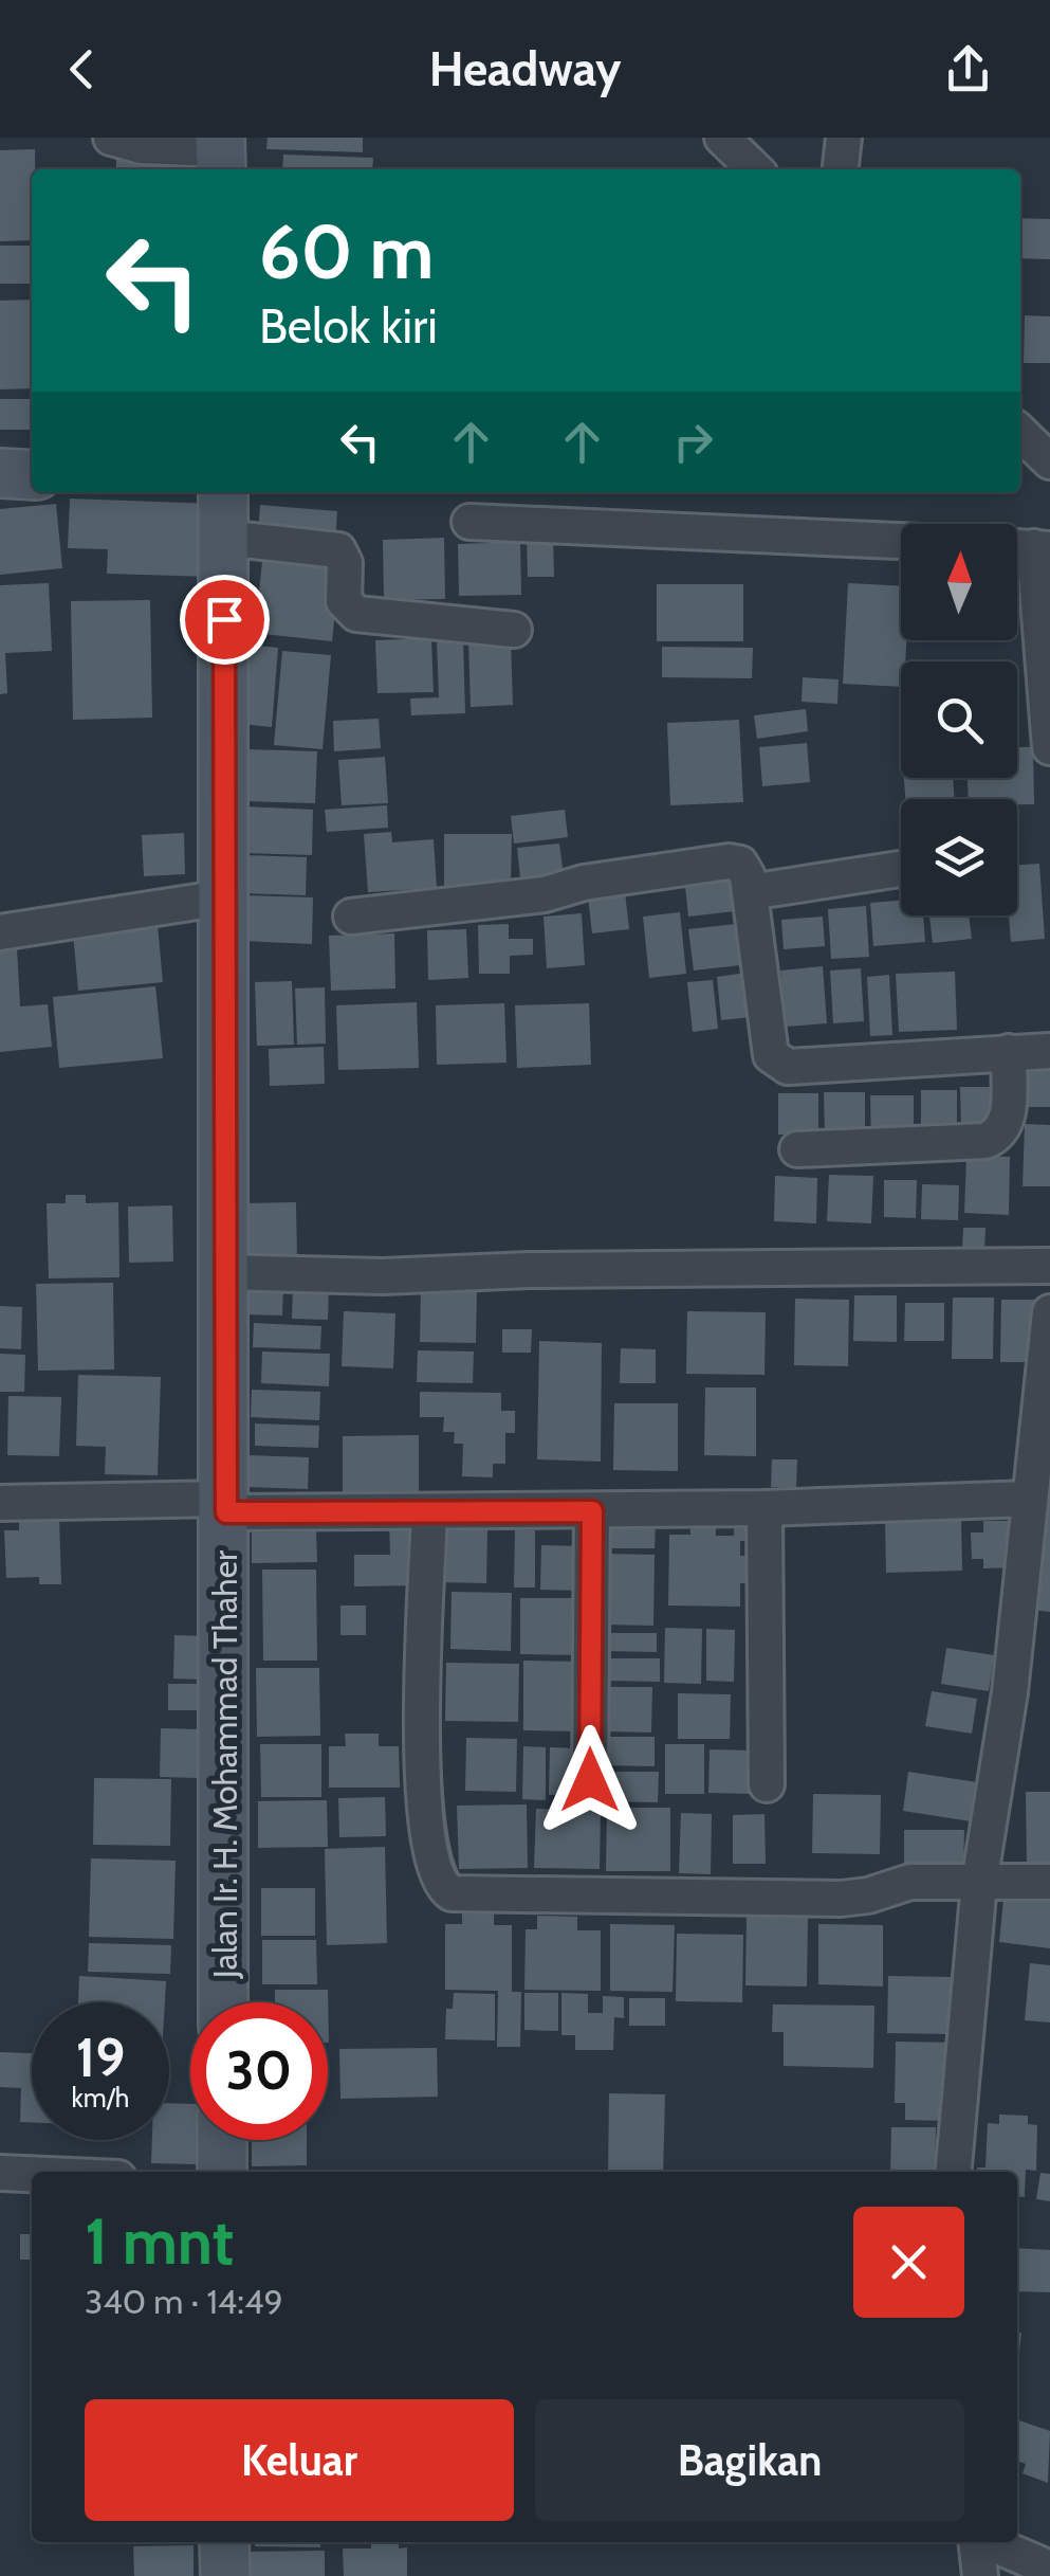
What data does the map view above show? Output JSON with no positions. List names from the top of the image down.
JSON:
{
  "streets": {
    "main road": ["Jalan Ir. H. Mohammad Thaher"]
  },
  "north": "top",
  "page": {
    "header": "Headway",
    "turn": ["60 m", "Belok kiri"],
    "speed": "19 km/h",
    "limit": "30",
    "heading": ["1 mnt", "340 m · 14:49"],
    "buttons": ["Keluar", "Bagikan"]
  }
}
